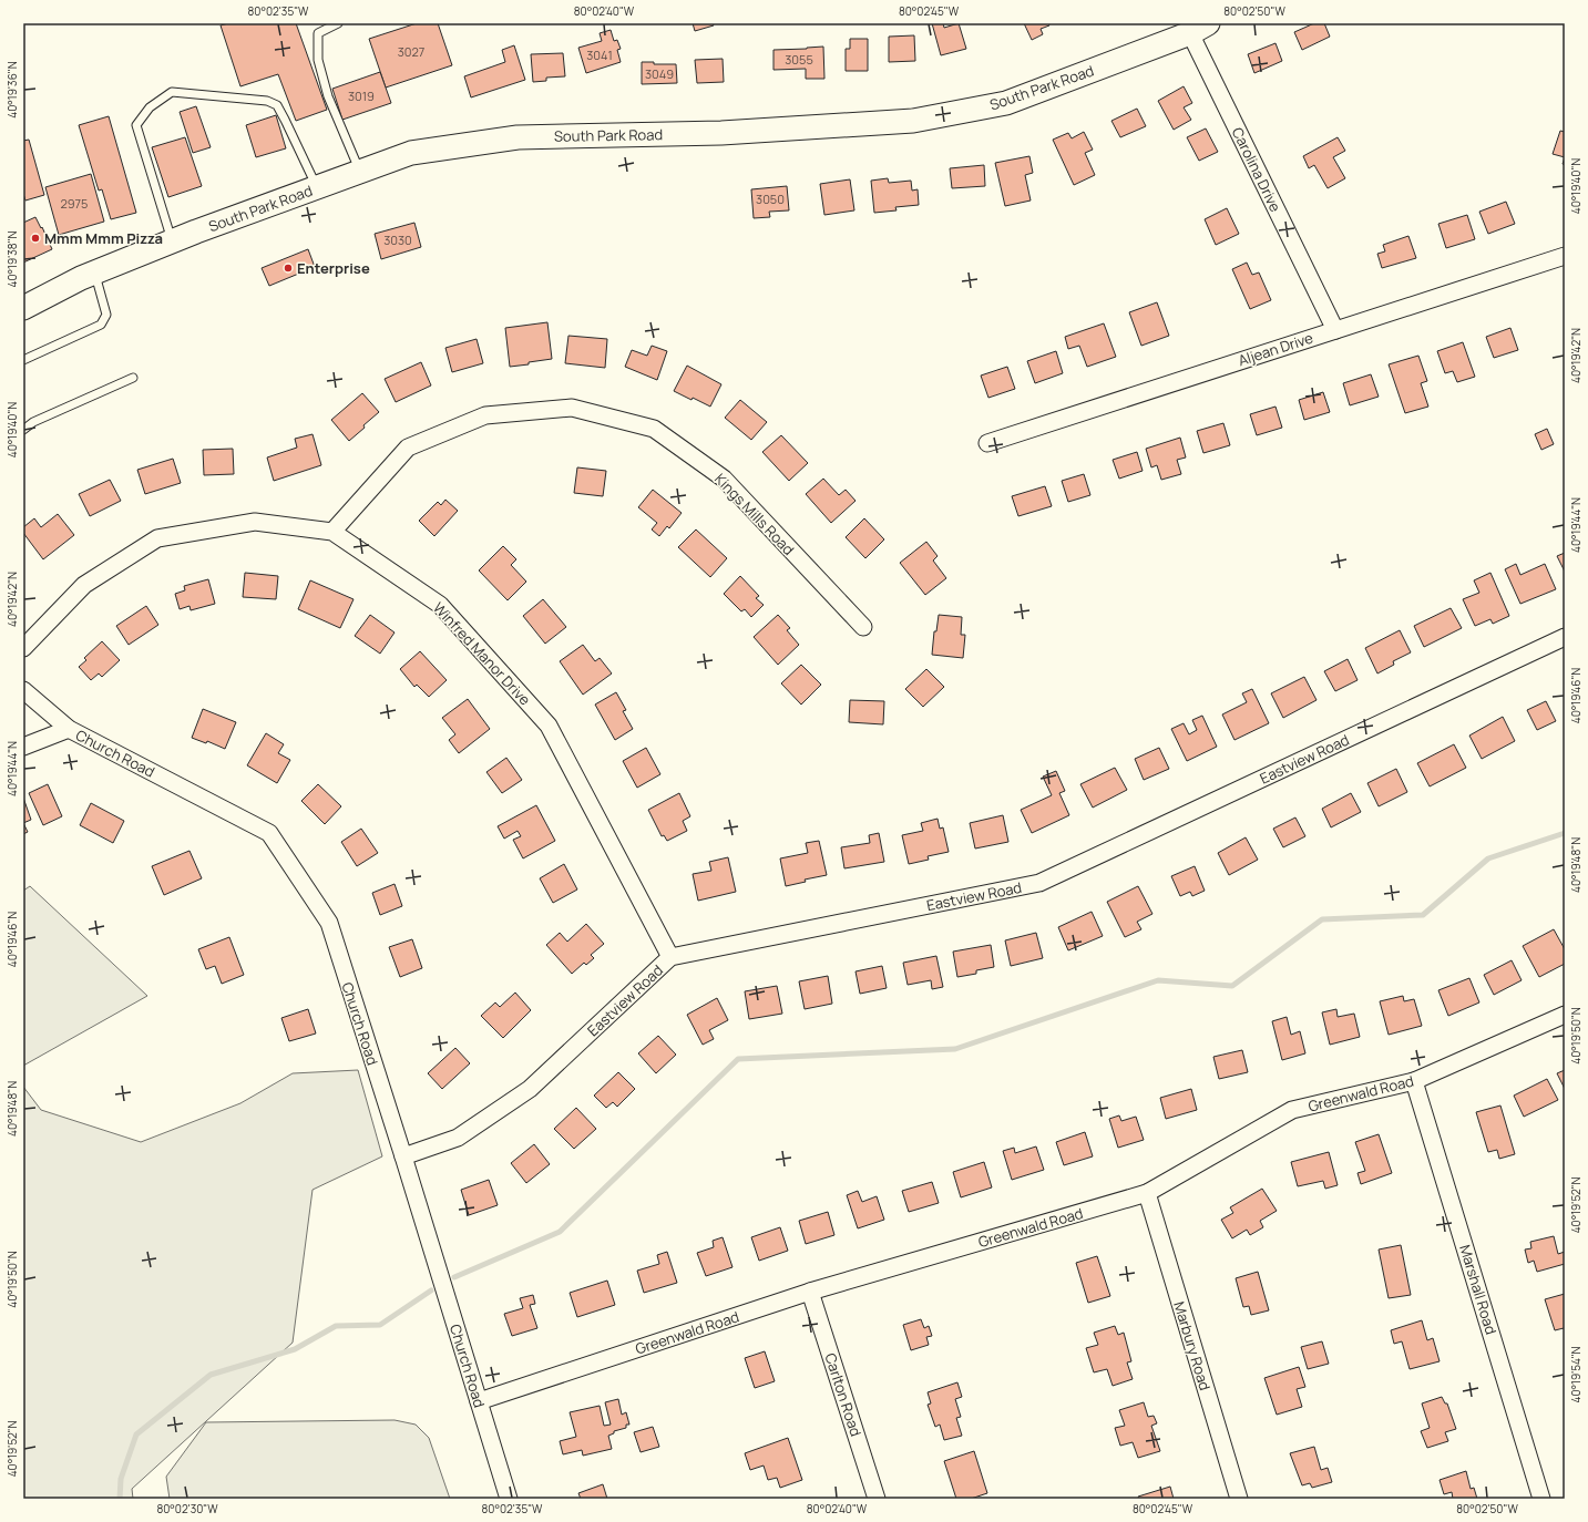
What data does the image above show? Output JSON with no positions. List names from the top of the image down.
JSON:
{
  "streets": {
    "main road": ["South Park Road"],
    "street": [
      "Carolina Drive",
      "Aljean Drive",
      "Kings Mills Road",
      "Winfred Manor Drive",
      "Church Road",
      "Eastview Road",
      "Greenwald Road",
      "Marshall Road",
      "Marbury Road",
      "Carlton Road"
    ]
  },
  "crossings": [
    ["South Park Road", "Carolina Drive"],
    ["Carolina Drive", "Aljean Drive"],
    ["Kings Mills Road", "Winfred Manor Drive"],
    ["Winfred Manor Drive", "Eastview Road"],
    ["Church Road", "Eastview Road"],
    ["Church Road", "Greenwald Road"],
    ["Greenwald Road", "Marshall Road"],
    ["Greenwald Road", "Marbury Road"],
    ["Greenwald Road", "Carlton Road"]
  ],
  "places": ["Mmm Mmm Pizza", "Enterprise"],
  "house_numbers": [
    "3027",
    "3041",
    "3055",
    "3049",
    "3019",
    "3050",
    "2975",
    "3030"
  ],
  "coordinates": [
    "80°02'35\"W",
    "80°02'40\"W",
    "80°02'45\"W",
    "80°02'50\"W",
    "40°19'36\"N",
    "40°19'40\"N",
    "40°19'38\"N",
    "40°19'42\"N",
    "40°19'44\"N",
    "40°19'46\"N",
    "40°19'48\"N",
    "40°19'50\"N",
    "40°19'52\"N",
    "40°19'54\"N",
    "80°02'30\"W"
  ]
}
